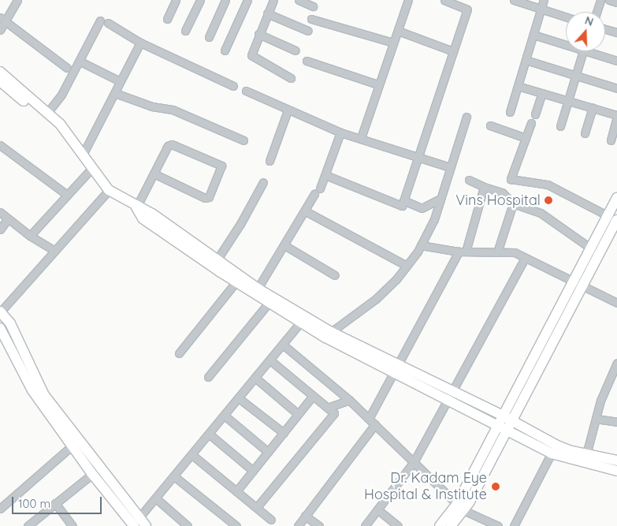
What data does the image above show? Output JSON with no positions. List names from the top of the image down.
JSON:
{
  "places": ["Vins Hospital", "Dr. Kadam Eye Hospital & Institute"],
  "scale_bar": "100 m",
  "north": "top"
}
